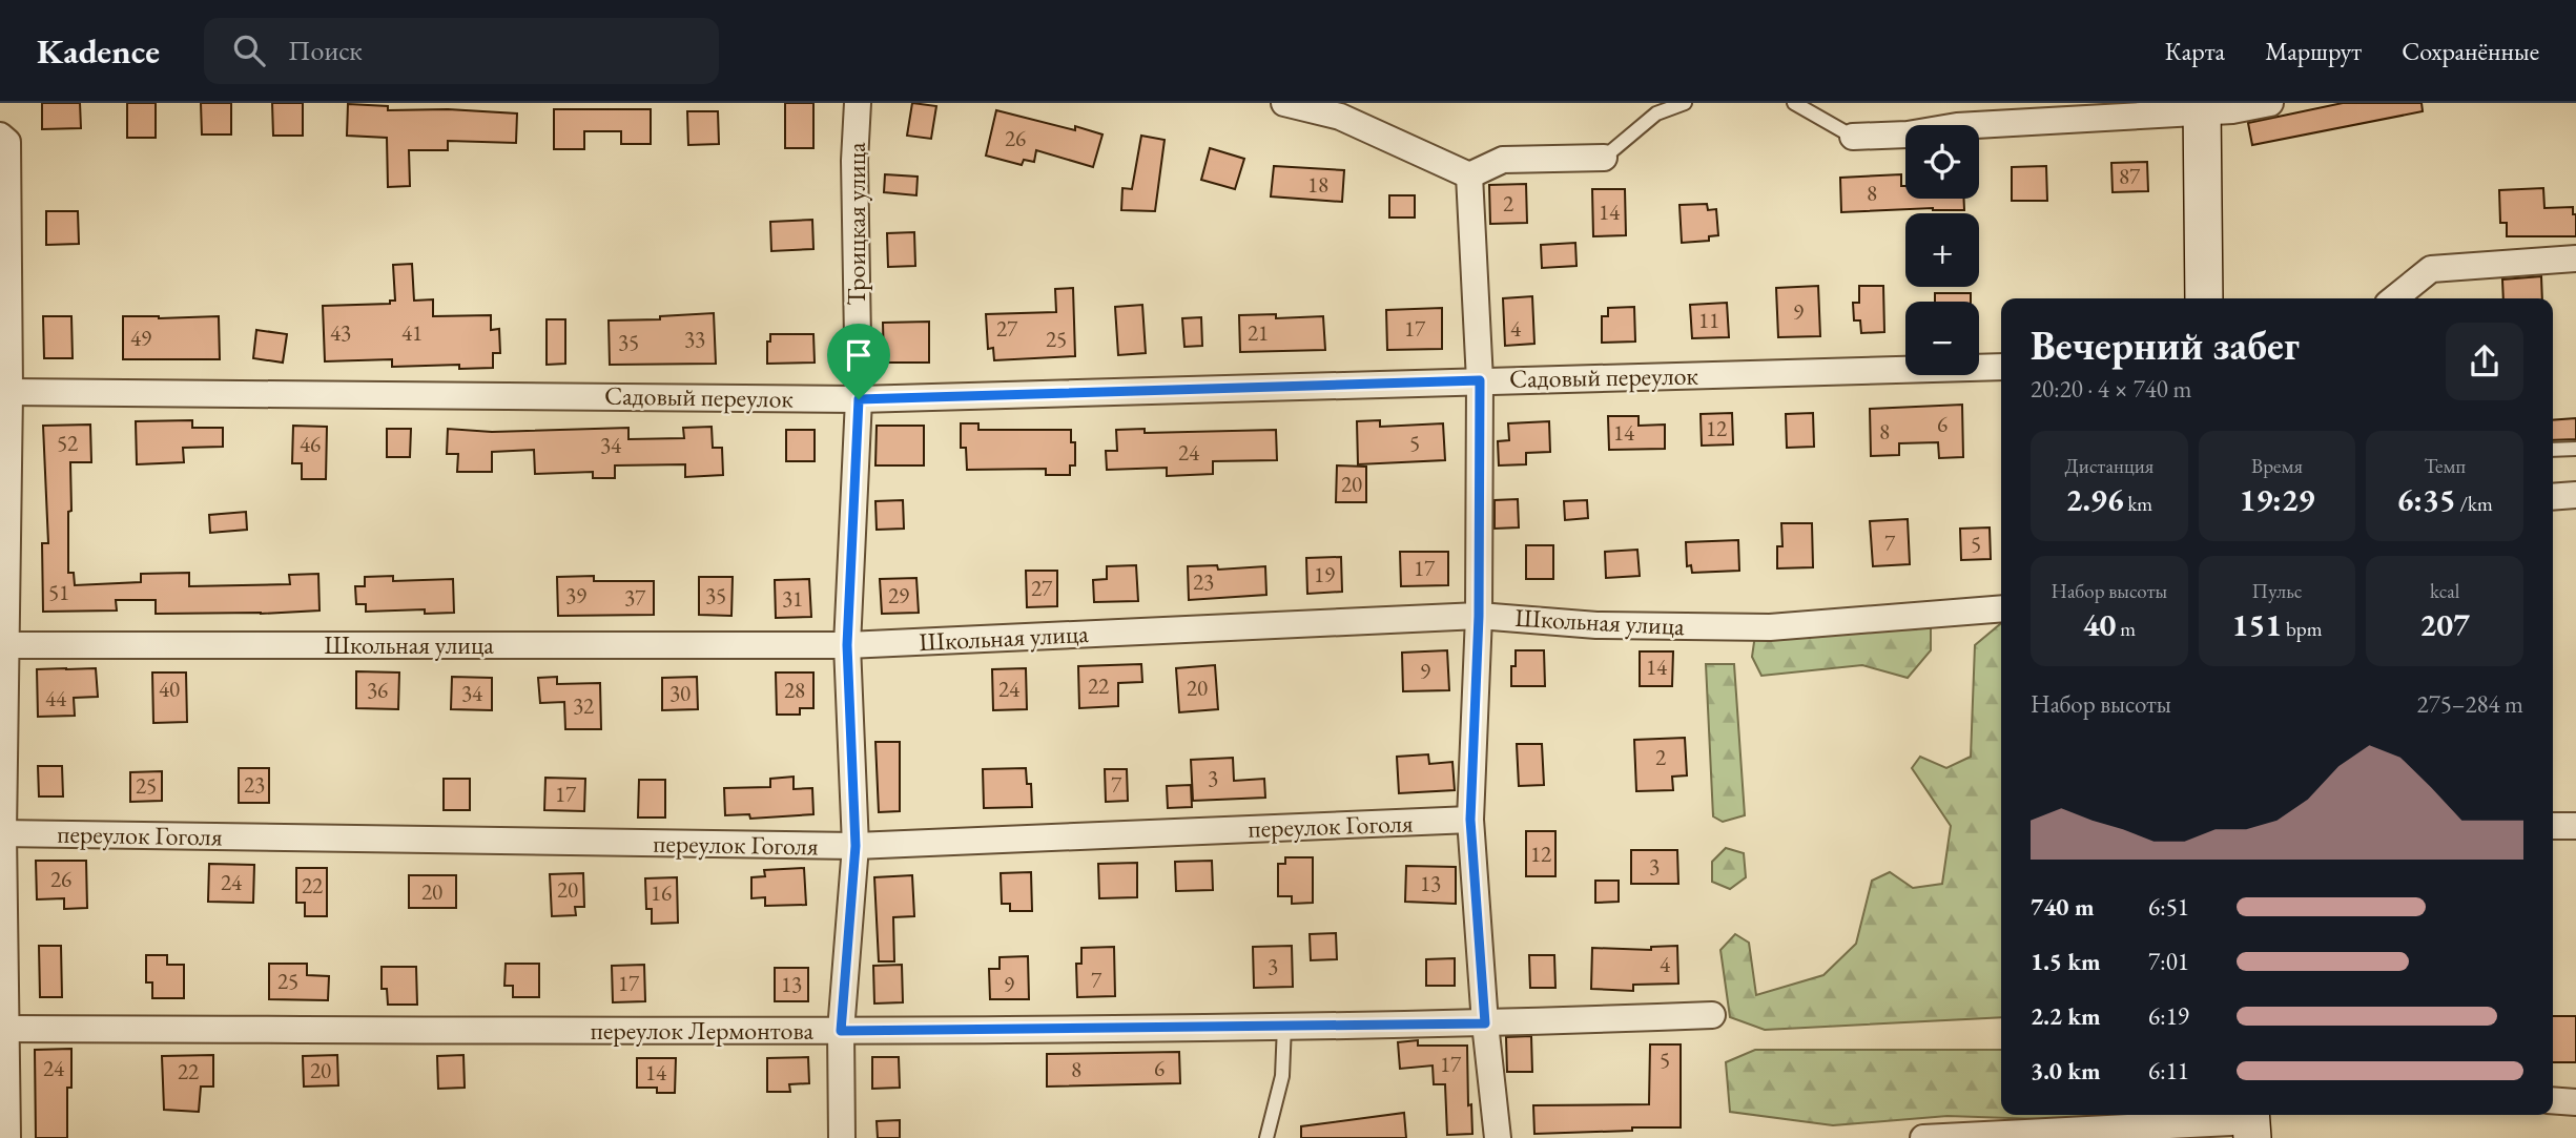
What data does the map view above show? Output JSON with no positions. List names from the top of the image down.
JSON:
{
  "streets": {
    "street": [
      "Троицкая улица",
      "Садовый переулок",
      "Школьная улица",
      "переулок Гоголя",
      "переулок Лермонтова"
    ]
  },
  "crossings": [
    ["Троицкая улица", "Садовый переулок"],
    ["Троицкая улица", "Школьная улица"],
    ["Троицкая улица", "переулок Гоголя"],
    ["Троицкая улица", "переулок Лермонтова"]
  ],
  "house_numbers": [
    "26",
    "87",
    "18",
    "8",
    "2",
    "14",
    "9",
    "11",
    "27",
    "17",
    "4",
    "43",
    "41",
    "21",
    "49",
    "33",
    "25",
    "35",
    "6",
    "12",
    "8",
    "14",
    "52",
    "5",
    "46",
    "34",
    "24",
    "20",
    "7",
    "5",
    "17",
    "19",
    "23",
    "27",
    "51",
    "39",
    "35",
    "29",
    "37",
    "31",
    "14",
    "9",
    "22",
    "20",
    "40",
    "24",
    "36",
    "28",
    "34",
    "30",
    "44",
    "32",
    "2",
    "3",
    "23",
    "7",
    "25",
    "17",
    "12",
    "3",
    "26",
    "24",
    "13",
    "22",
    "20",
    "20",
    "16",
    "4",
    "3",
    "7",
    "25",
    "17",
    "13",
    "9",
    "5",
    "17",
    "24",
    "6",
    "8",
    "20",
    "22",
    "14"
  ],
  "page": {
    "header": "Kadence",
    "search": "Поиск",
    "nav": ["Карта", "Маршрут", "Сохранённые"],
    "map_buttons": ["+", "−"],
    "heading": ["Вечерний забег", "20:20 · 4 × 740 m"],
    "stats": [
      ["Дистанция", "2.96 km"],
      ["Время", "19:29"],
      ["Темп", "6:35 /km"],
      ["Набор высоты", "40 m"],
      ["Пульс", "151 bpm"],
      ["kcal", "207"]
    ],
    "chart": ["Набор высоты", "275–284 m"],
    "list": [
      {
        "name": "740 m",
        "note": "6:51"
      },
      {
        "name": "1.5 km",
        "note": "7:01"
      },
      {
        "name": "2.2 km",
        "note": "6:19"
      },
      {
        "name": "3.0 km",
        "note": "6:11"
      }
    ]
  }
}
